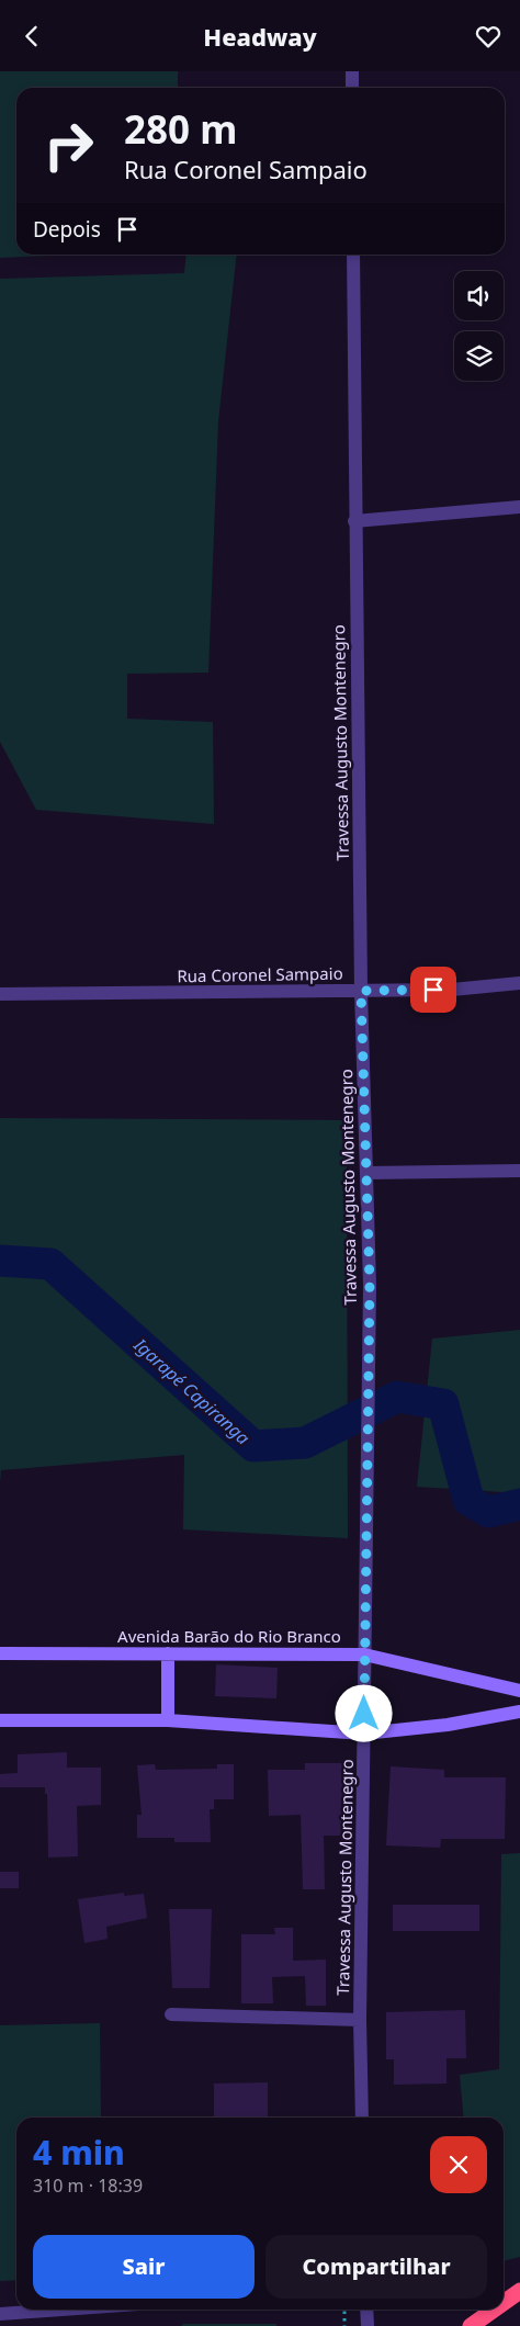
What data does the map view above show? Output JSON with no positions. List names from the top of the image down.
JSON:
{
  "streets": {
    "main road": ["Avenida Barão do Rio Branco"],
    "street": ["Travessa Augusto Montenegro", "Rua Coronel Sampaio"]
  },
  "crossings": [
    ["Travessa Augusto Montenegro", "Rua Coronel Sampaio"],
    ["Travessa Augusto Montenegro", "Avenida Barão do Rio Branco"]
  ],
  "water": ["Igarapé Capiranga"],
  "page": {
    "header": "Headway",
    "turn": ["280 m", "Rua Coronel Sampaio"],
    "then": "Depois",
    "heading": ["4 min", "310 m · 18:39"],
    "buttons": ["Sair", "Compartilhar"]
  }
}
